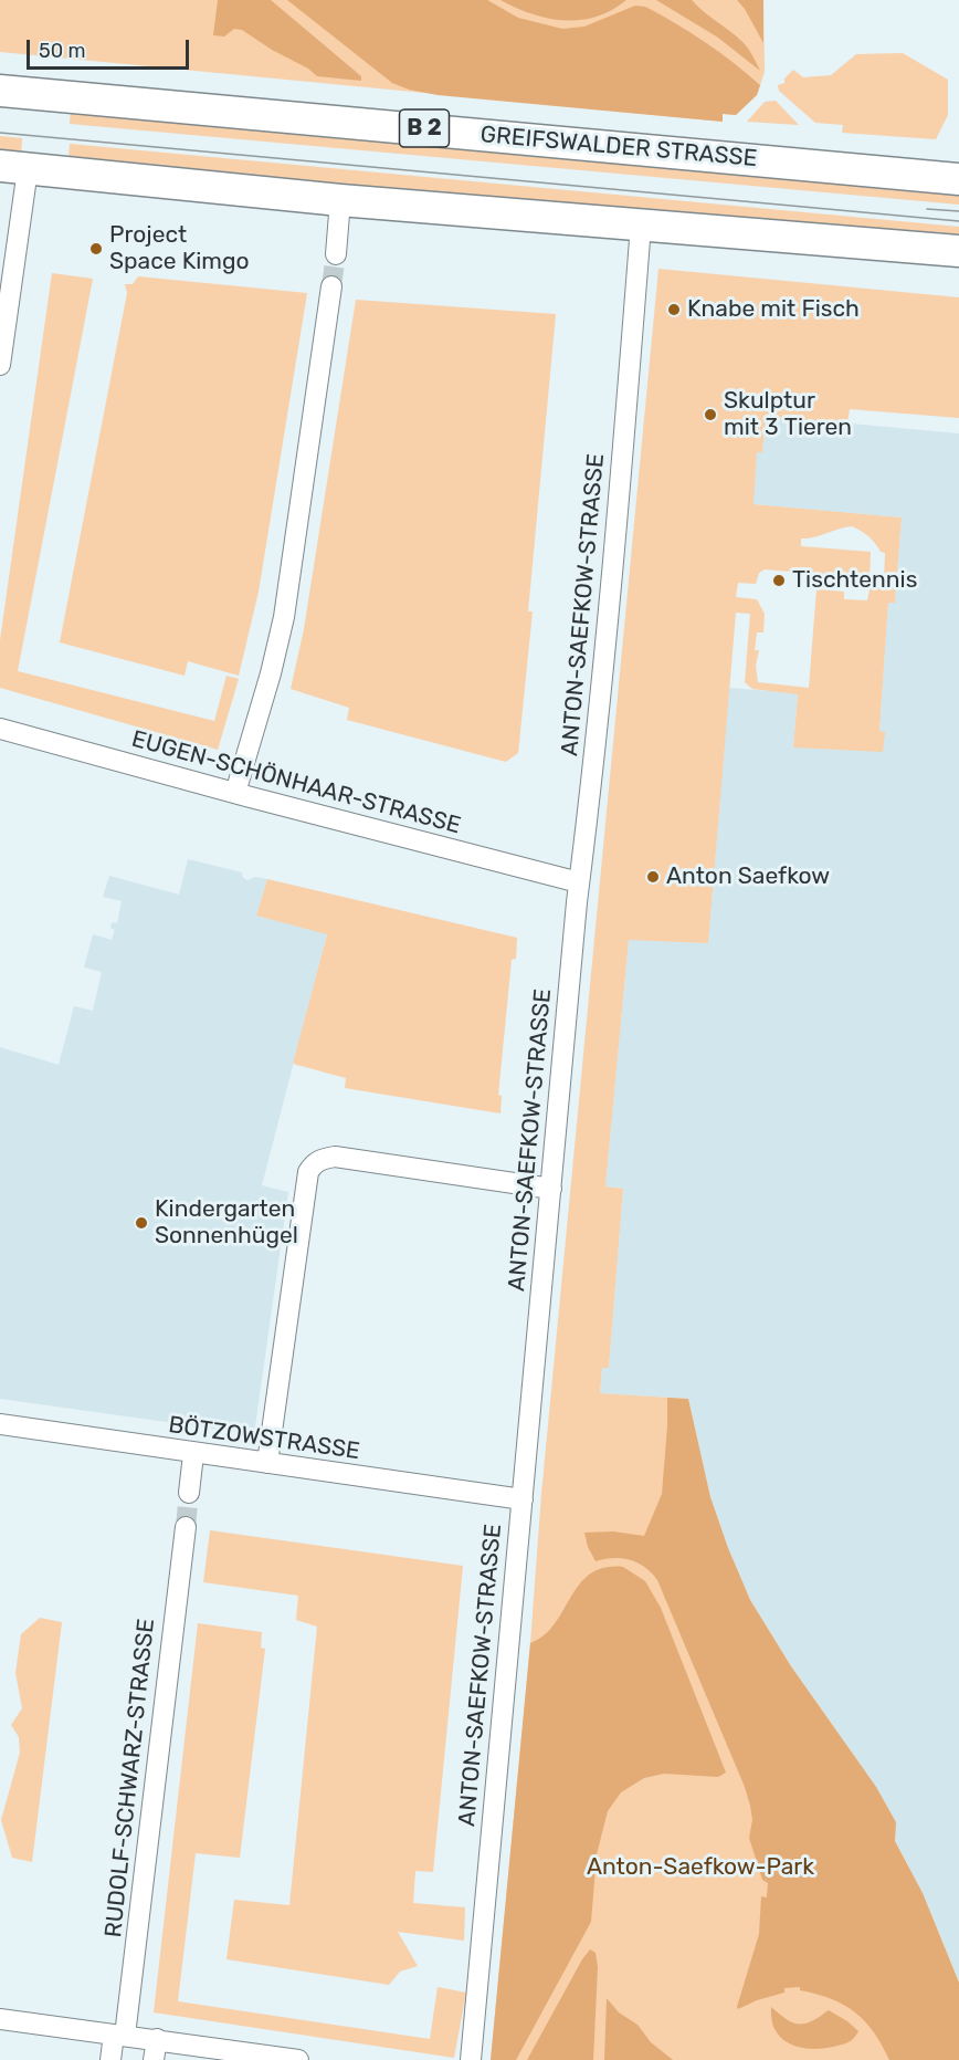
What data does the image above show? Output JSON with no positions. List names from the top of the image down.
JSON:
{
  "streets": {
    "main road": ["B 2", "GREIFSWALDER STRASSE"],
    "street": [
      "ANTON-SAEFKOW-STRASSE",
      "EUGEN-SCHÖNHAAR-STRASSE",
      "BÖTZOWSTRASSE",
      "RUDOLF-SCHWARZ-STRASSE"
    ]
  },
  "crossings": [
    ["ANTON-SAEFKOW-STRASSE", "EUGEN-SCHÖNHAAR-STRASSE"],
    ["ANTON-SAEFKOW-STRASSE", "BÖTZOWSTRASSE"]
  ],
  "parks": ["Anton-Saefkow-Park"],
  "places": [
    "Project Space Kimgo",
    "Knabe mit Fisch",
    "Skulptur mit 3 Tieren",
    "Tischtennis",
    "Anton Saefkow",
    "Kindergarten Sonnenhügel"
  ],
  "scale_bar": "50 m"
}
